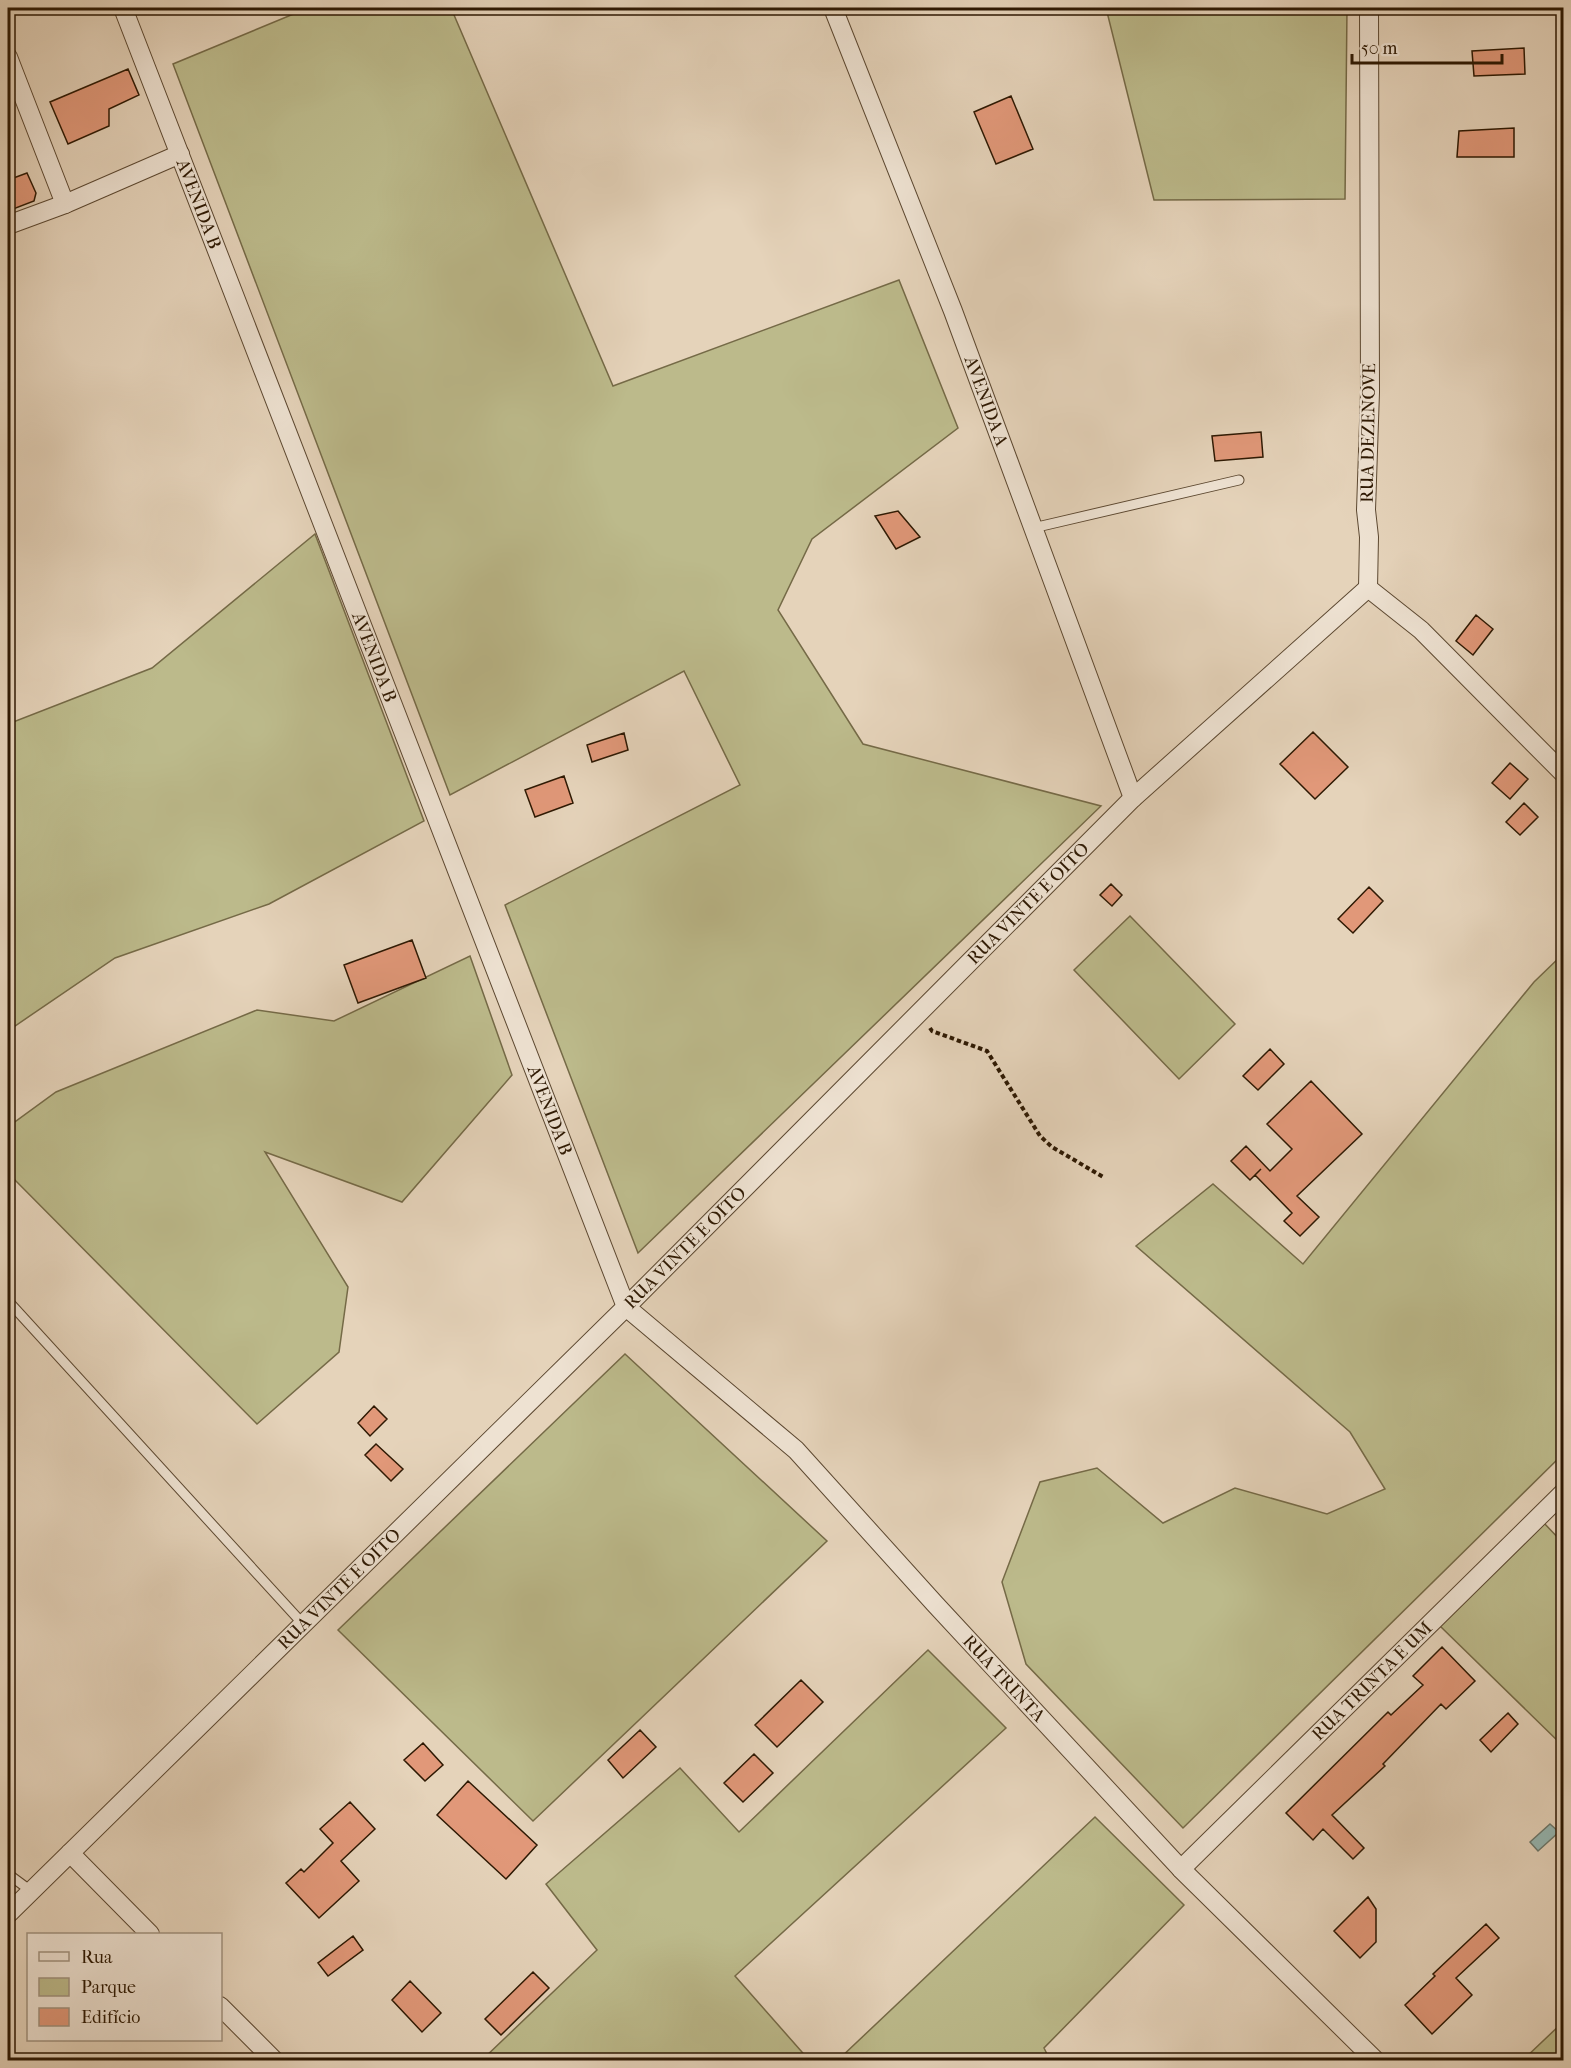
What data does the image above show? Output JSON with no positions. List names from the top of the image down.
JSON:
{
  "streets": {
    "street": [
      "AVENIDA B",
      "AVENIDA A",
      "RUA DEZENOVE",
      "RUA VINTE E OITO",
      "RUA TRINTA",
      "RUA TRINTA E UM"
    ]
  },
  "crossings": [
    ["AVENIDA B", "RUA VINTE E OITO"],
    ["AVENIDA B", "RUA TRINTA"],
    ["AVENIDA A", "RUA VINTE E OITO"],
    ["RUA DEZENOVE", "RUA VINTE E OITO"],
    ["RUA VINTE E OITO", "RUA TRINTA"],
    ["RUA TRINTA", "RUA TRINTA E UM"]
  ],
  "legend": ["Rua", "Parque", "Edifício"],
  "scale_bar": "50 m"
}
